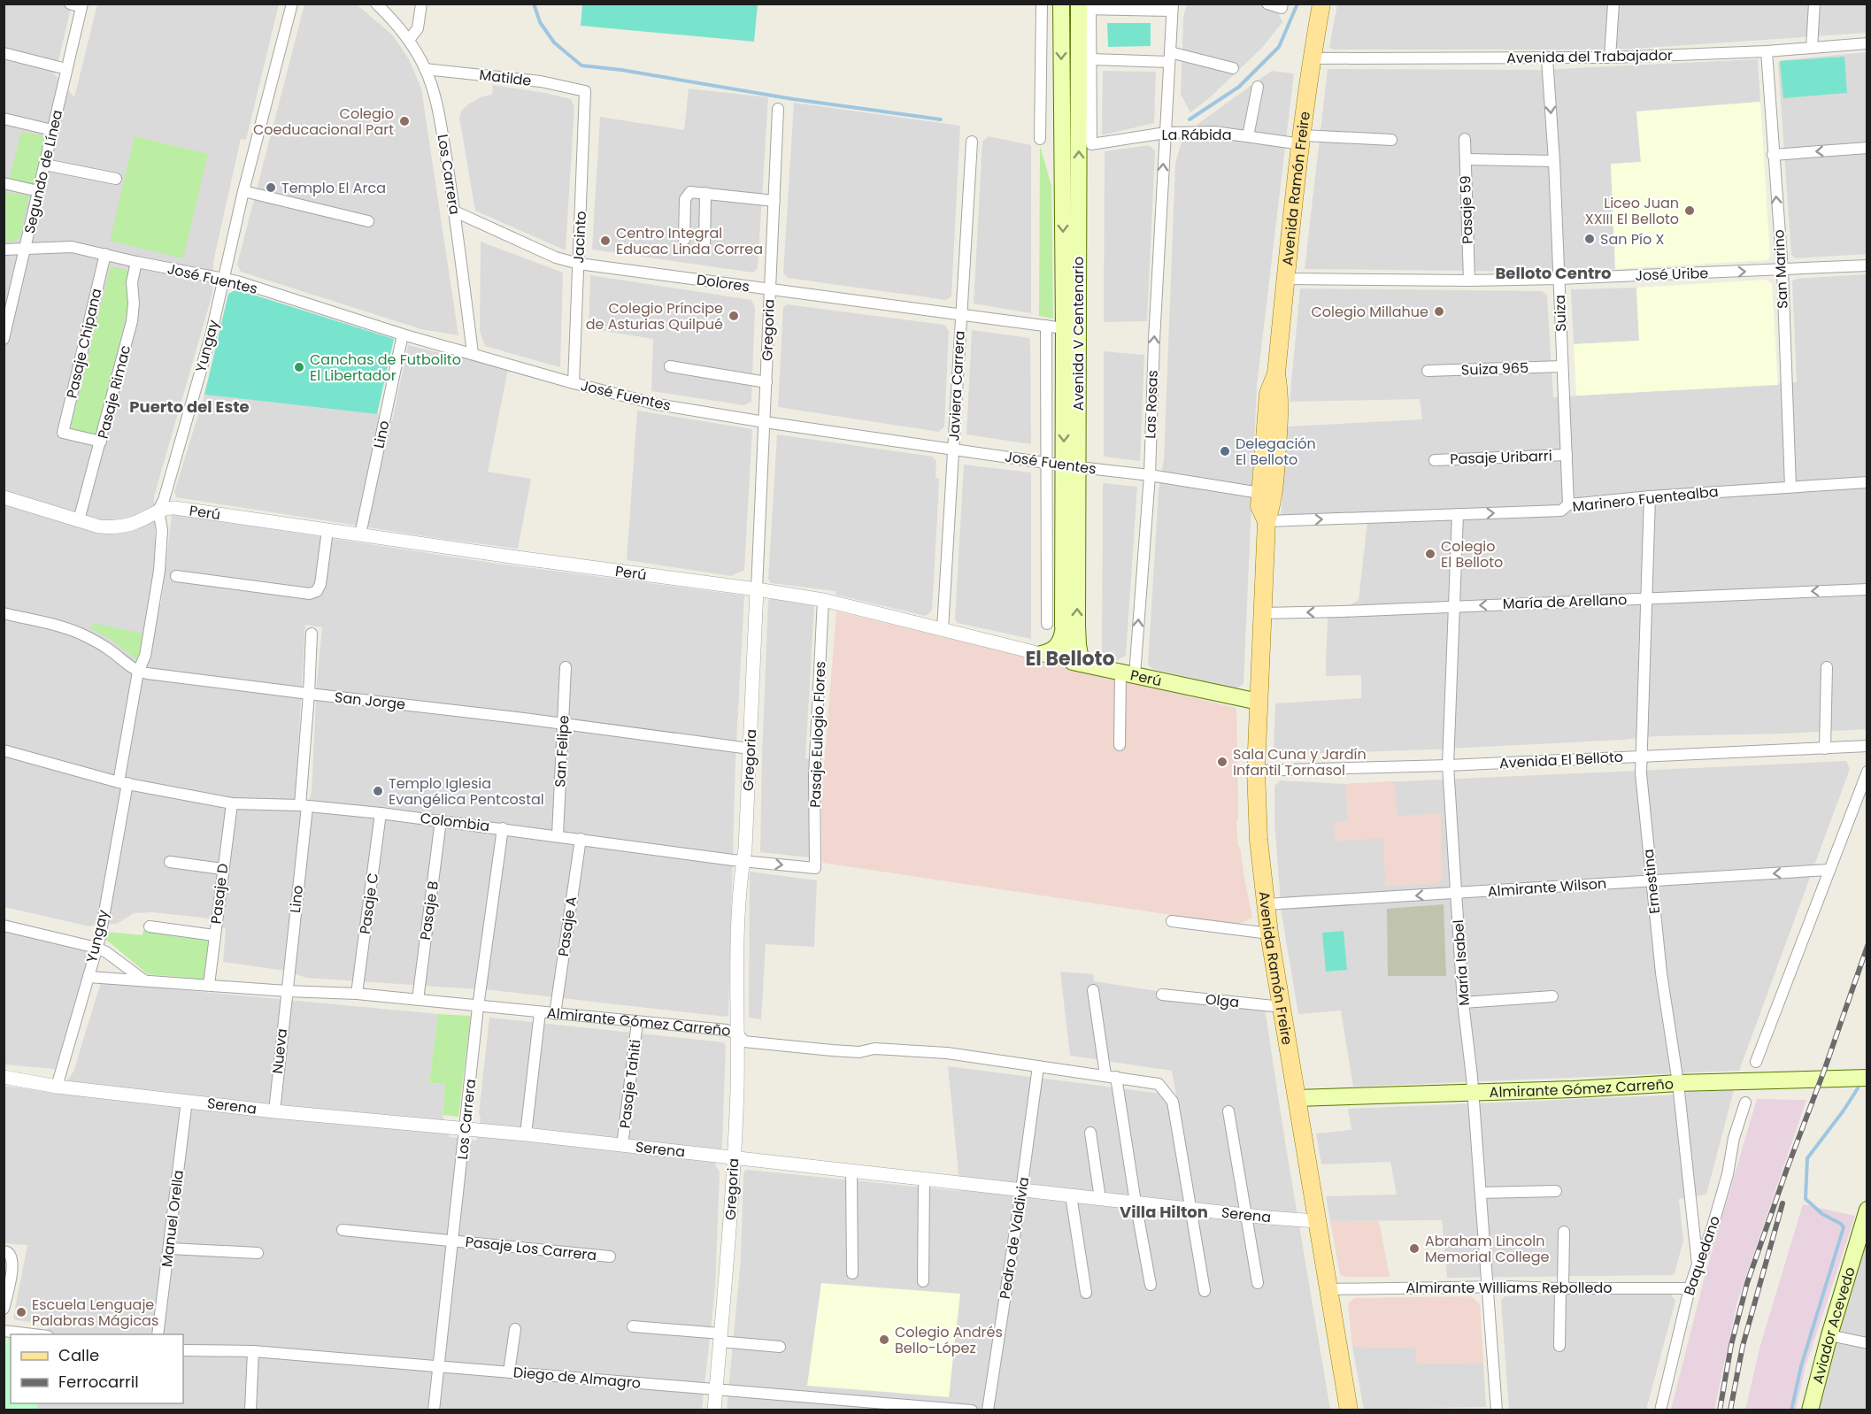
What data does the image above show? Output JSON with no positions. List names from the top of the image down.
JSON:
{
  "streets": {
    "main road": [
      "Avenida Ramón Freire",
      "Avenida V Centenario",
      "Perú",
      "Almirante Gómez Carreño",
      "Aviador Acevedo"
    ],
    "street": [
      "Avenida del Trabajador",
      "Matilde",
      "La Rábida",
      "Segundo de Línea",
      "Los Carrera",
      "Pasaje 59",
      "Jacinto",
      "San Marino",
      "José Uribe",
      "José Fuentes",
      "Dolores",
      "Suiza",
      "Gregoria",
      "Pasaje Chipana",
      "Yungay",
      "Suiza 965",
      "Javiera Carrera",
      "Pasaje Rimac",
      "Las Rosas",
      "Lino",
      "Pasaje Uribarri",
      "Marinero Fuentealba",
      "María de Arellano",
      "San Jorge",
      "Pasaje Eulogio Flores",
      "San Felipe",
      "Avenida El Belloto",
      "Colombia",
      "Ernestina",
      "Almirante Wilson",
      "Pasaje D",
      "Pasaje C",
      "Pasaje B",
      "Pasaje A",
      "María Isabel",
      "Olga",
      "Nueva",
      "Pasaje Tahiti",
      "Serena",
      "Manuel Orella",
      "Pedro de Valdivia",
      "Pasaje Los Carrera",
      "Baquedano",
      "Almirante Williams Rebolledo",
      "Diego de Almagro"
    ]
  },
  "crossings": [
    ["Avenida del Trabajador", "Avenida Ramón Freire"],
    ["Avenida del Trabajador", "San Marino"],
    ["Avenida del Trabajador", "Suiza"],
    ["Matilde", "Los Carrera"],
    ["Matilde", "Jacinto"],
    ["La Rábida", "Avenida Ramón Freire"],
    ["La Rábida", "Las Rosas"],
    ["Segundo de Línea", "José Fuentes"],
    ["Los Carrera", "José Fuentes"],
    ["Los Carrera", "Dolores"],
    ["Los Carrera", "Colombia"],
    ["Los Carrera", "Almirante Gómez Carreño"],
    ["Los Carrera", "Serena"],
    ["Los Carrera", "Pasaje Los Carrera"],
    ["Los Carrera", "Diego de Almagro"],
    ["Avenida Ramón Freire", "José Uribe"],
    ["Avenida Ramón Freire", "José Fuentes"],
    ["Avenida Ramón Freire", "Marinero Fuentealba"],
    ["Avenida Ramón Freire", "Perú"],
    ["Avenida Ramón Freire", "María de Arellano"],
    ["Avenida Ramón Freire", "Avenida El Belloto"],
    ["Avenida Ramón Freire", "Almirante Wilson"],
    ["Avenida Ramón Freire", "Olga"],
    ["Avenida Ramón Freire", "Almirante Gómez Carreño"],
    ["Avenida Ramón Freire", "Serena"],
    ["Avenida Ramón Freire", "Almirante Williams Rebolledo"],
    ["Pasaje 59", "José Uribe"],
    ["Jacinto", "José Fuentes"],
    ["Jacinto", "Dolores"],
    ["San Marino", "José Uribe"],
    ["San Marino", "Marinero Fuentealba"],
    ["José Uribe", "Suiza"],
    ["José Fuentes", "Gregoria"],
    ["José Fuentes", "Avenida V Centenario"],
    ["José Fuentes", "Pasaje Chipana"],
    ["José Fuentes", "Yungay"],
    ["José Fuentes", "Javiera Carrera"],
    ["José Fuentes", "Pasaje Rimac"],
    ["José Fuentes", "Las Rosas"],
    ["José Fuentes", "Lino"],
    ["Dolores", "Gregoria"],
    ["Dolores", "Avenida V Centenario"],
    ["Dolores", "Javiera Carrera"],
    ["Suiza", "Suiza 965"],
    ["Suiza", "Pasaje Uribarri"],
    ["Suiza", "Marinero Fuentealba"],
    ["Gregoria", "Perú"],
    ["Gregoria", "San Jorge"],
    ["Gregoria", "Colombia"],
    ["Gregoria", "Almirante Gómez Carreño"],
    ["Gregoria", "Serena"],
    ["Gregoria", "Diego de Almagro"],
    ["Avenida V Centenario", "Perú"],
    ["Pasaje Chipana", "Pasaje Rimac"],
    ["Yungay", "Perú"],
    ["Yungay", "San Jorge"],
    ["Yungay", "Colombia"],
    ["Yungay", "Almirante Gómez Carreño"],
    ["Yungay", "Serena"],
    ["Javiera Carrera", "Perú"],
    ["Pasaje Rimac", "Perú"],
    ["Las Rosas", "Perú"],
    ["Lino", "Perú"],
    ["Lino", "San Jorge"],
    ["Lino", "Colombia"],
    ["Lino", "Almirante Gómez Carreño"],
    ["Lino", "Nueva"],
    ["Marinero Fuentealba", "Ernestina"],
    ["Marinero Fuentealba", "María Isabel"],
    ["Perú", "Pasaje Eulogio Flores"],
    ["María de Arellano", "Ernestina"],
    ["María de Arellano", "María Isabel"],
    ["San Jorge", "San Felipe"],
    ["Pasaje Eulogio Flores", "Colombia"],
    ["San Felipe", "Colombia"],
    ["Avenida El Belloto", "Ernestina"],
    ["Avenida El Belloto", "María Isabel"],
    ["Colombia", "Pasaje D"],
    ["Colombia", "Pasaje C"],
    ["Colombia", "Pasaje B"],
    ["Colombia", "Pasaje A"],
    ["Ernestina", "Almirante Wilson"],
    ["Ernestina", "Almirante Gómez Carreño"],
    ["Ernestina", "Baquedano"],
    ["Almirante Wilson", "María Isabel"],
    ["Pasaje D", "Almirante Gómez Carreño"],
    ["Pasaje C", "Almirante Gómez Carreño"],
    ["Pasaje B", "Almirante Gómez Carreño"],
    ["Pasaje A", "Almirante Gómez Carreño"],
    ["María Isabel", "Almirante Gómez Carreño"],
    ["María Isabel", "Almirante Williams Rebolledo"],
    ["Almirante Gómez Carreño", "Nueva"],
    ["Almirante Gómez Carreño", "Pasaje Tahiti"],
    ["Almirante Gómez Carreño", "Serena"],
    ["Almirante Gómez Carreño", "Pedro de Valdivia"],
    ["Nueva", "Serena"],
    ["Pasaje Tahiti", "Serena"],
    ["Serena", "Manuel Orella"],
    ["Serena", "Pedro de Valdivia"],
    ["Baquedano", "Almirante Williams Rebolledo"]
  ],
  "one_way": [
    "José Uribe",
    "Las Rosas",
    "Marinero Fuentealba",
    "María de Arellano",
    "Almirante Wilson"
  ],
  "districts": [
    "Belloto Centro",
    "Puerto del Este",
    "El Belloto",
    "Villa Hilton"
  ],
  "places": [
    "Colegio Coeducacional Part",
    "Templo El Arca",
    "Liceo Juan XXIII El Belloto",
    "San Pío X",
    "Centro Integral Educac Linda Correa",
    "Colegio Millahue",
    "Colegio Príncipe de Asturias Quilpué",
    "Canchas de Futbolito El Libertador",
    "Delegación El Belloto",
    "Colegio El Belloto",
    "Sala Cuna y Jardín Infantil Tornasol",
    "Templo Iglesia Evangélica Pentcostal",
    "Abraham Lincoln Memorial College",
    "Escuela Lenguaje Palabras Mágicas",
    "Colegio Andrés Bello-López"
  ],
  "legend": ["Calle", "Ferrocarril"]
}
